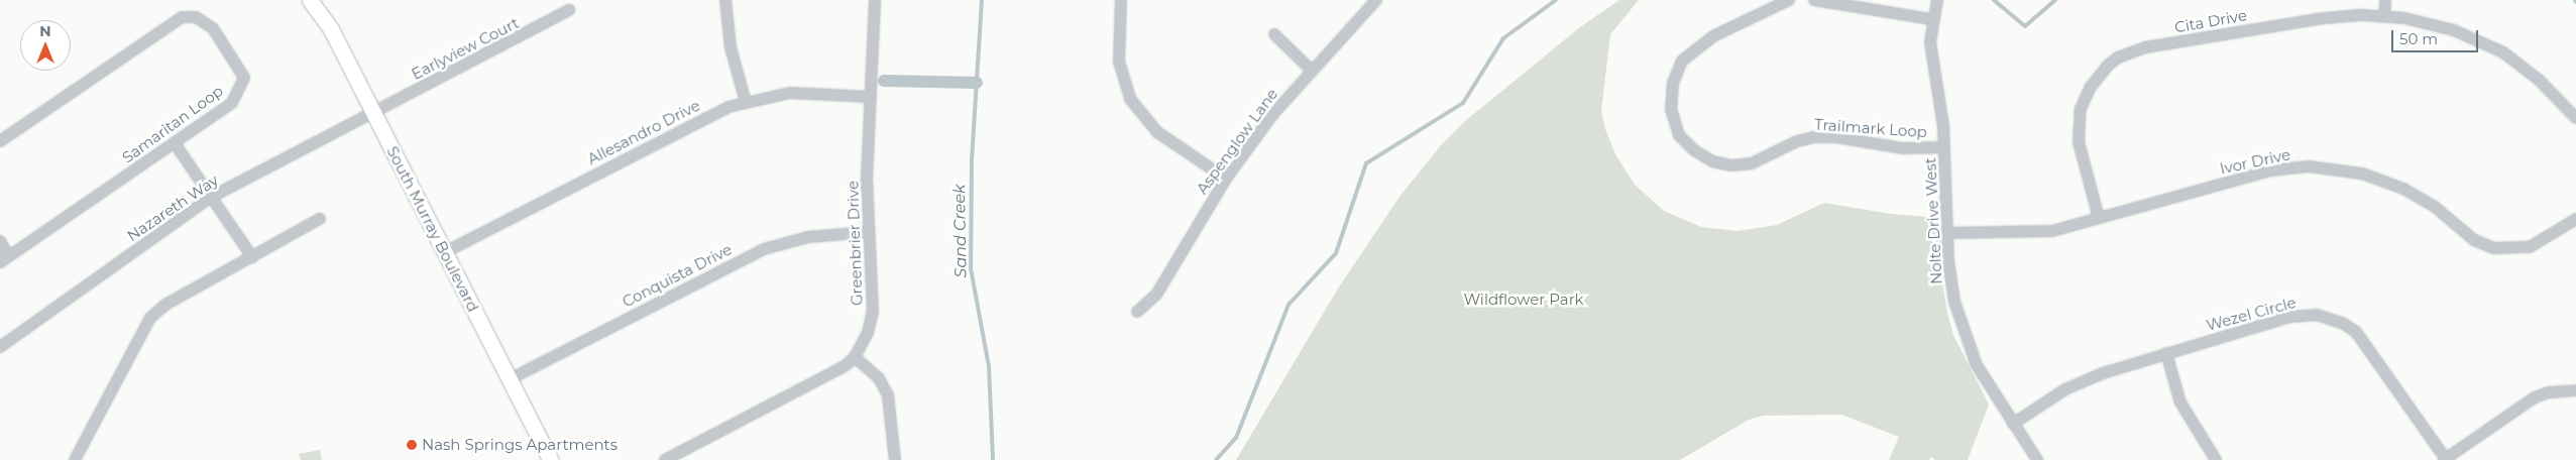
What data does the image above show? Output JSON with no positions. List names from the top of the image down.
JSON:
{
  "streets": {
    "main road": ["South Murray Boulevard"],
    "street": [
      "Cita Drive",
      "Earlyview Court",
      "Samaritan Loop",
      "Trailmark Loop",
      "Allesandro Drive",
      "Aspenglow Lane",
      "Ivor Drive",
      "Nazareth Way",
      "Nolte Drive West",
      "Greenbrier Drive",
      "Conquista Drive",
      "Wezel Circle"
    ]
  },
  "crossings": [
    ["Cita Drive", "Ivor Drive"],
    ["Earlyview Court", "Nazareth Way"],
    ["Earlyview Court", "South Murray Boulevard"],
    ["Trailmark Loop", "Nolte Drive West"],
    ["Allesandro Drive", "South Murray Boulevard"],
    ["Allesandro Drive", "Greenbrier Drive"],
    ["Ivor Drive", "Nolte Drive West"],
    ["Nazareth Way", "South Murray Boulevard"],
    ["Nolte Drive West", "Wezel Circle"],
    ["South Murray Boulevard", "Conquista Drive"],
    ["Greenbrier Drive", "Conquista Drive"]
  ],
  "water": ["Sand Creek"],
  "parks": ["Wildflower Park"],
  "places": ["Nash Springs Apartments"],
  "scale_bar": "50 m",
  "north": "top"
}
